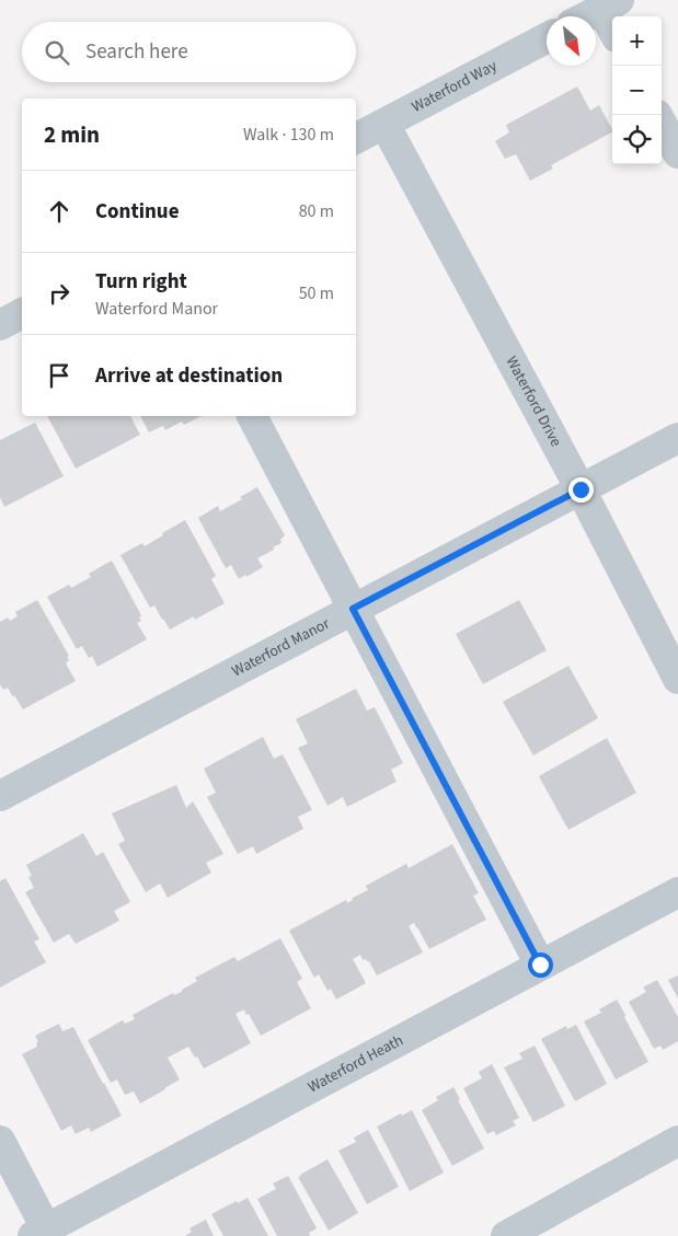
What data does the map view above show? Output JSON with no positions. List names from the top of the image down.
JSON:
{
  "streets": {
    "street": [
      "Waterford Way",
      "Waterford Drive",
      "Waterford Manor",
      "Waterford Heath"
    ]
  },
  "crossings": [
    ["Waterford Way", "Waterford Drive"],
    ["Waterford Drive", "Waterford Manor"]
  ],
  "north": "bottom right",
  "page": {
    "map_buttons": ["+", "−"],
    "search": "Search here",
    "heading": ["2 min", "Walk · 130 m"],
    "list": [
      ["Continue", "80 m"],
      ["Turn right", "Waterford Manor", "50 m"],
      "Arrive at destination"
    ]
  }
}
